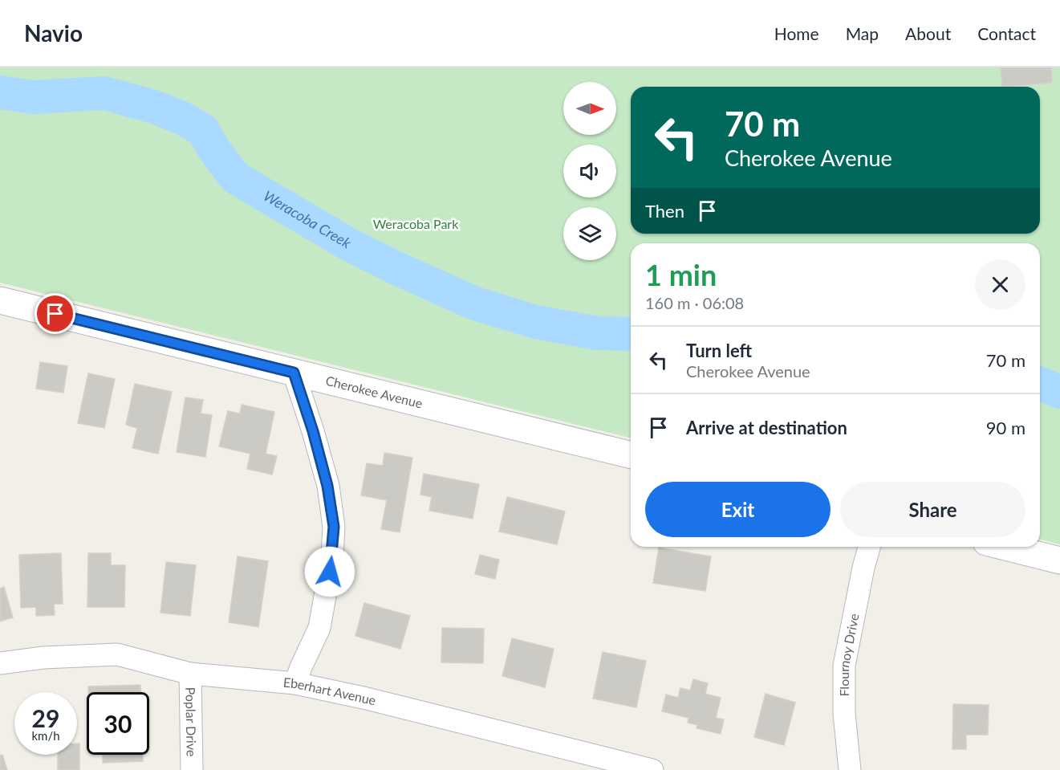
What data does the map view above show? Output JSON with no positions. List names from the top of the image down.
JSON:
{
  "streets": {
    "street": [
      "Cherokee Avenue",
      "Flournoy Drive",
      "Eberhart Avenue",
      "Poplar Drive"
    ]
  },
  "crossings": [
    ["Eberhart Avenue", "Poplar Drive"]
  ],
  "water": ["Weracoba Creek"],
  "parks": ["Weracoba Park"],
  "north": "right",
  "page": {
    "header": "Navio",
    "nav": [
      "Home",
      "Map",
      "About",
      "Contact"
    ],
    "turn": ["70 m", "Cherokee Avenue"],
    "then": "Then",
    "heading": ["1 min", "160 m · 06:08"],
    "list": [
      {
        "name": "Turn left",
        "note": "Cherokee Avenue",
        "value": "70 m"
      },
      {
        "name": "Arrive at destination",
        "value": "90 m"
      }
    ],
    "buttons": ["Exit", "Share"],
    "speed": "29 km/h",
    "limit": "30"
  }
}
